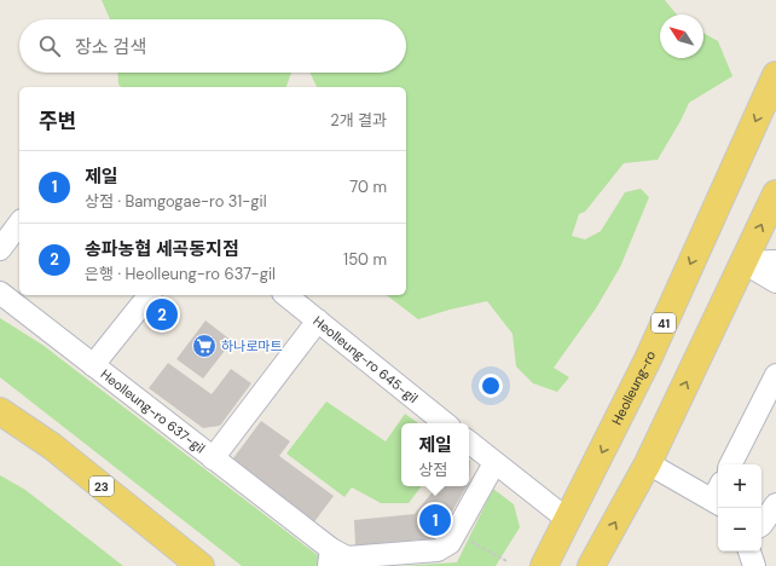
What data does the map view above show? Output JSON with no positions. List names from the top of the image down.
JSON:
{
  "streets": {
    "main road": ["41", "Heolleung-ro", "23"],
    "street": ["Heolleung-ro 645-gil", "Heolleung-ro 637-gil"]
  },
  "crossings": [
    ["Heolleung-ro 645-gil", "Heolleung-ro 637-gil"]
  ],
  "places": {
    "supermarket": ["하나로마트"]
  },
  "north": "top left",
  "page": {
    "search": "장소 검색",
    "heading": ["주변", "2개 결과"],
    "list": [
      {
        "mark": "1",
        "name": "제일",
        "note": "상점 · Bamgogae-ro 31-gil",
        "value": "70 m"
      },
      {
        "mark": "2",
        "name": "송파농협 세곡동지점",
        "note": "은행 · Heolleung-ro 637-gil",
        "value": "150 m"
      }
    ],
    "pins": ["2", "1"],
    "popup": ["제일", "상점"],
    "map_buttons": ["+", "−"]
  }
}
